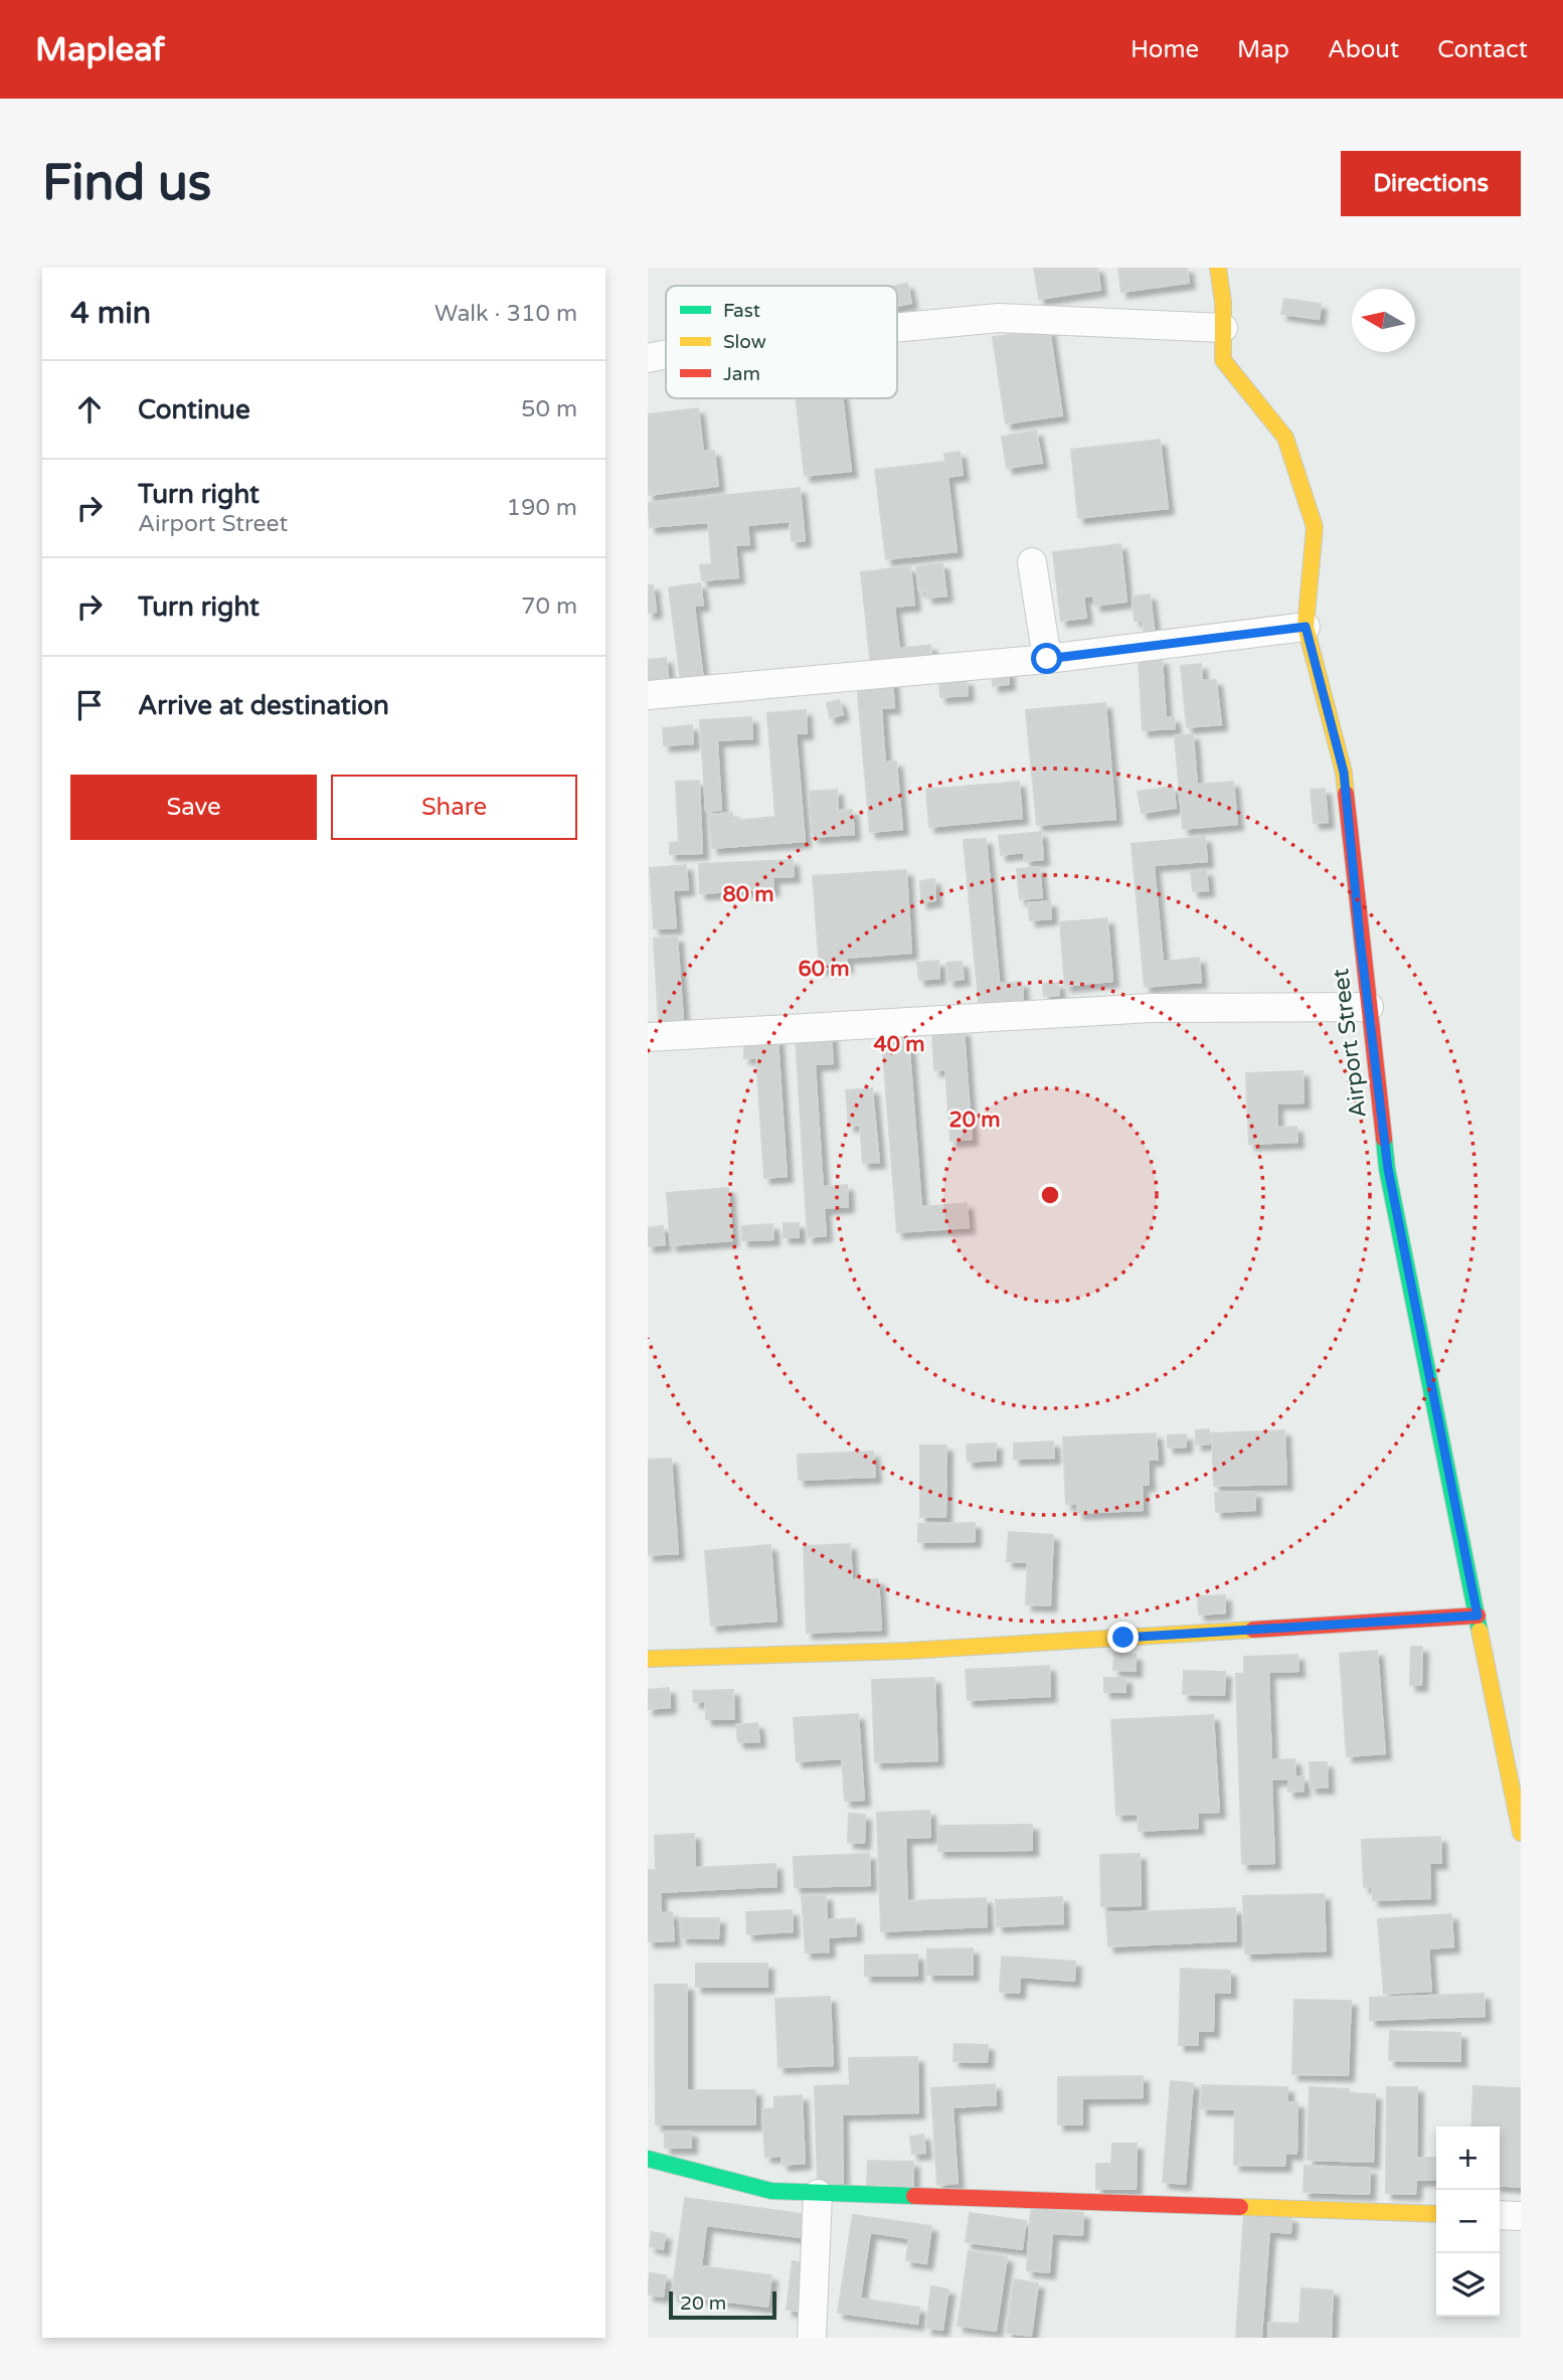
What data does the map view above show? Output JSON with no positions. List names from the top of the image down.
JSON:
{
  "streets": {
    "street": ["Airport Street"]
  },
  "legend": ["Fast", "Slow", "Jam"],
  "scale_bar": "20 m",
  "north": "left",
  "page": {
    "header": "Mapleaf",
    "nav": [
      "Home",
      "Map",
      "About",
      "Contact"
    ],
    "buttons": [
      "Directions",
      ["Save", "Share"]
    ],
    "title": "Find us",
    "heading": ["4 min", "Walk · 310 m"],
    "list": [
      ["Continue", "50 m"],
      ["Turn right", "Airport Street", "190 m"],
      ["Turn right", "70 m"],
      "Arrive at destination"
    ],
    "map_buttons": ["+", "−"],
    "scale": "20 m"
  },
  "rings": [
    "80 m",
    "60 m",
    "40 m",
    "20 m"
  ]
}
